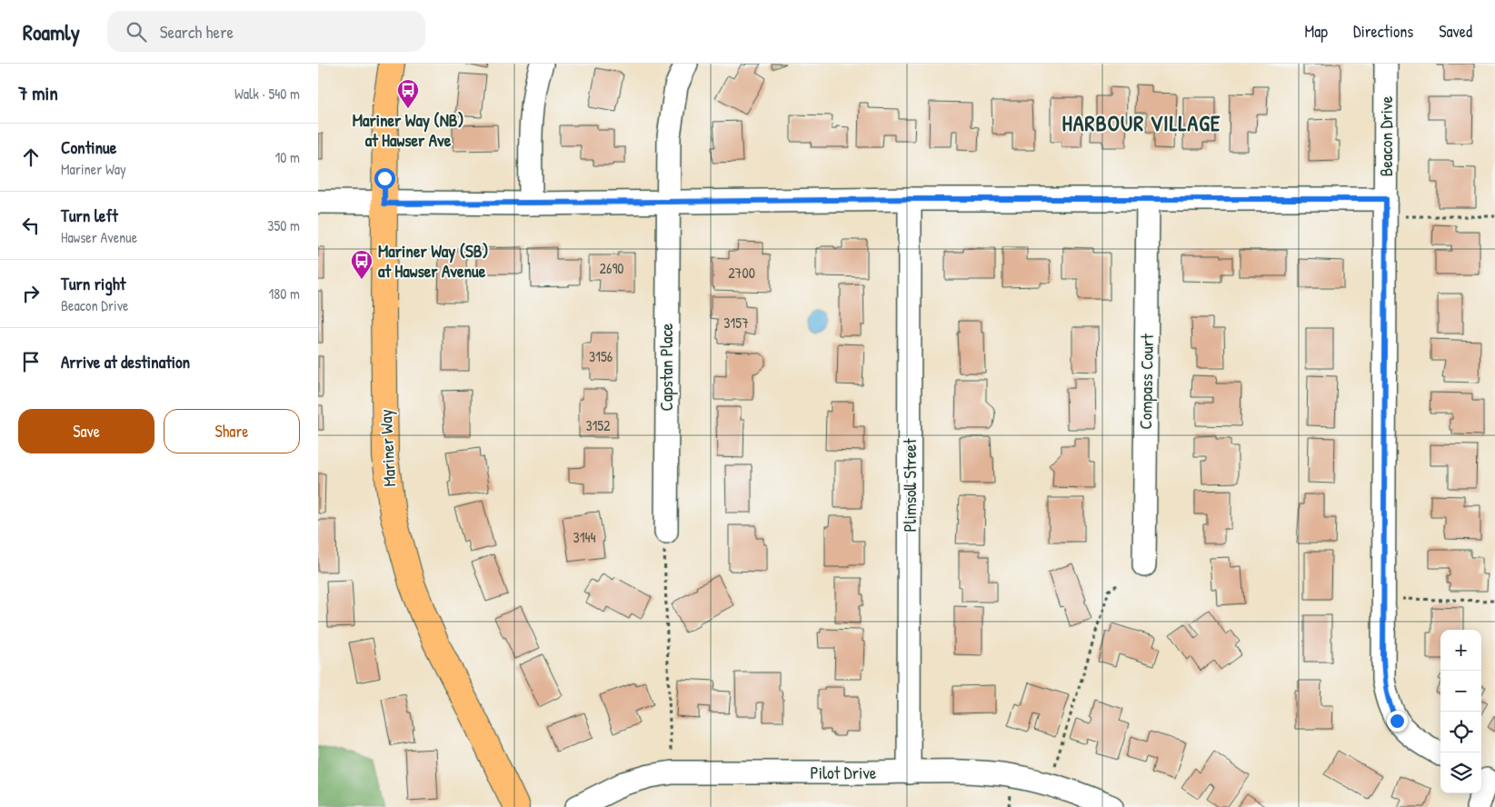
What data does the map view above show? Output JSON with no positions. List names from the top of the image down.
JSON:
{
  "streets": {
    "main road": ["Mariner Way"],
    "street": [
      "Beacon Drive",
      "Capstan Place",
      "Compass Court",
      "Plimsoll Street",
      "Pilot Drive"
    ]
  },
  "crossings": [
    ["Plimsoll Street", "Pilot Drive"]
  ],
  "districts": ["HARBOUR VILLAGE"],
  "places": {
    "bus stop": ["Mariner Way (NB) at Hawser Ave", "Mariner Way (SB) at Hawser Avenue"]
  },
  "house_numbers": [
    "2690",
    "2700",
    "3157",
    "3156",
    "3152",
    "3144"
  ],
  "page": {
    "header": "Roamly",
    "search": "Search here",
    "nav": ["Map", "Directions", "Saved"],
    "heading": ["7 min", "Walk · 540 m"],
    "list": [
      ["Continue", "Mariner Way", "10 m"],
      ["Turn left", "Hawser Avenue", "350 m"],
      ["Turn right", "Beacon Drive", "180 m"],
      "Arrive at destination"
    ],
    "buttons": ["Save", "Share"],
    "map_buttons": ["+", "−"]
  }
}
